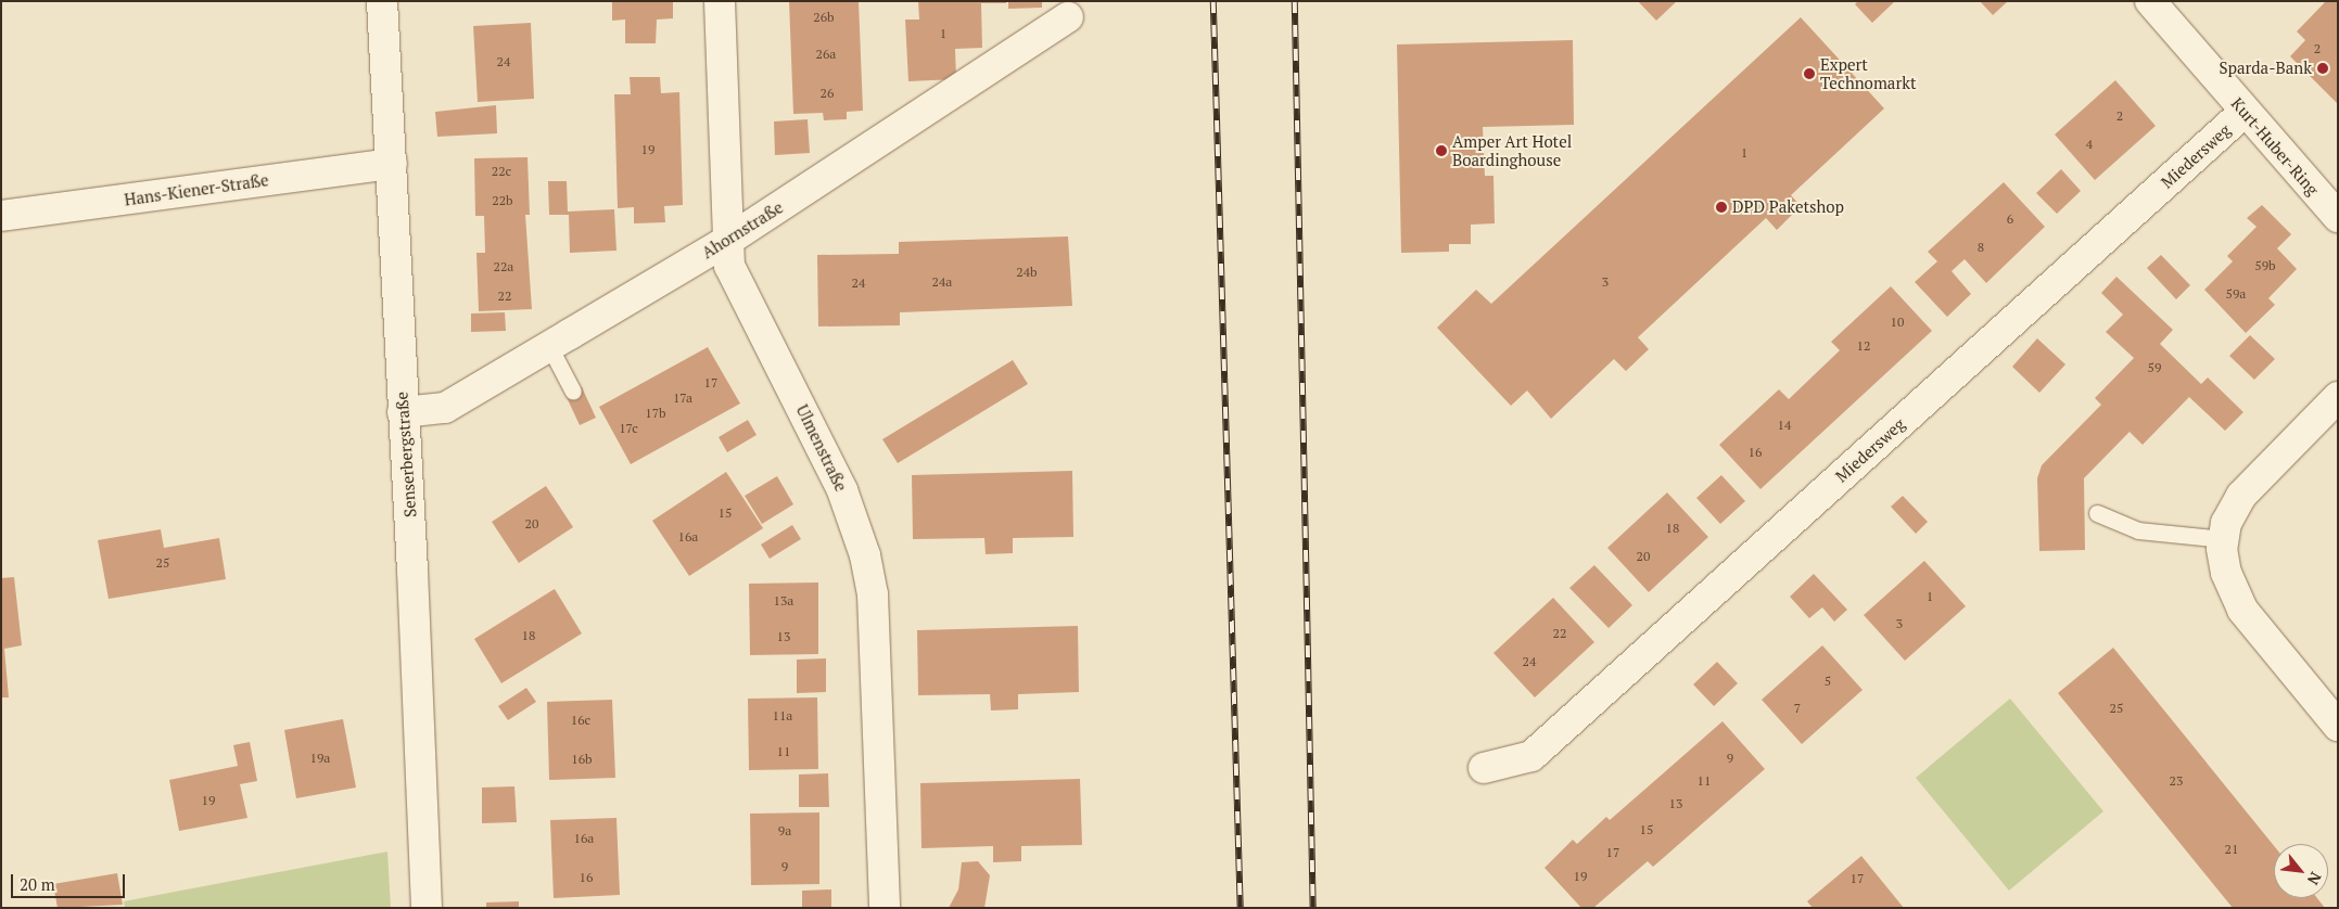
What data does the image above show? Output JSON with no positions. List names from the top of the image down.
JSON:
{
  "streets": {
    "street": [
      "Kurt-Huber-Ring",
      "Miedersweg",
      "Hans-Kiener-Straße",
      "Ahornstraße",
      "Ulmenstraße",
      "Senserbergstraße"
    ]
  },
  "crossings": [
    ["Kurt-Huber-Ring", "Miedersweg"],
    ["Hans-Kiener-Straße", "Senserbergstraße"],
    ["Ahornstraße", "Ulmenstraße"],
    ["Ahornstraße", "Senserbergstraße"]
  ],
  "places": [
    "Sparda-Bank",
    "Expert Technomarkt",
    "Amper Art Hotel Boardinghouse",
    "DPD Paketshop"
  ],
  "house_numbers": [
    "26b",
    "1",
    "2",
    "26a",
    "24",
    "26",
    "2",
    "4",
    "19",
    "1",
    "22c",
    "22b",
    "6",
    "8",
    "59b",
    "22a",
    "24b",
    "24a",
    "3",
    "24",
    "59a",
    "22",
    "10",
    "12",
    "59",
    "17",
    "17a",
    "17b",
    "14",
    "17c",
    "16",
    "15",
    "20",
    "18",
    "16a",
    "20",
    "25",
    "1",
    "13a",
    "3",
    "22",
    "18",
    "13",
    "24",
    "5",
    "7",
    "25",
    "11a",
    "16c",
    "11",
    "19a",
    "9",
    "16b",
    "11",
    "23",
    "19",
    "13",
    "15",
    "9a",
    "16a",
    "21",
    "17",
    "9",
    "19",
    "16",
    "17"
  ],
  "scale_bar": "20 m",
  "north": "bottom right"
}
